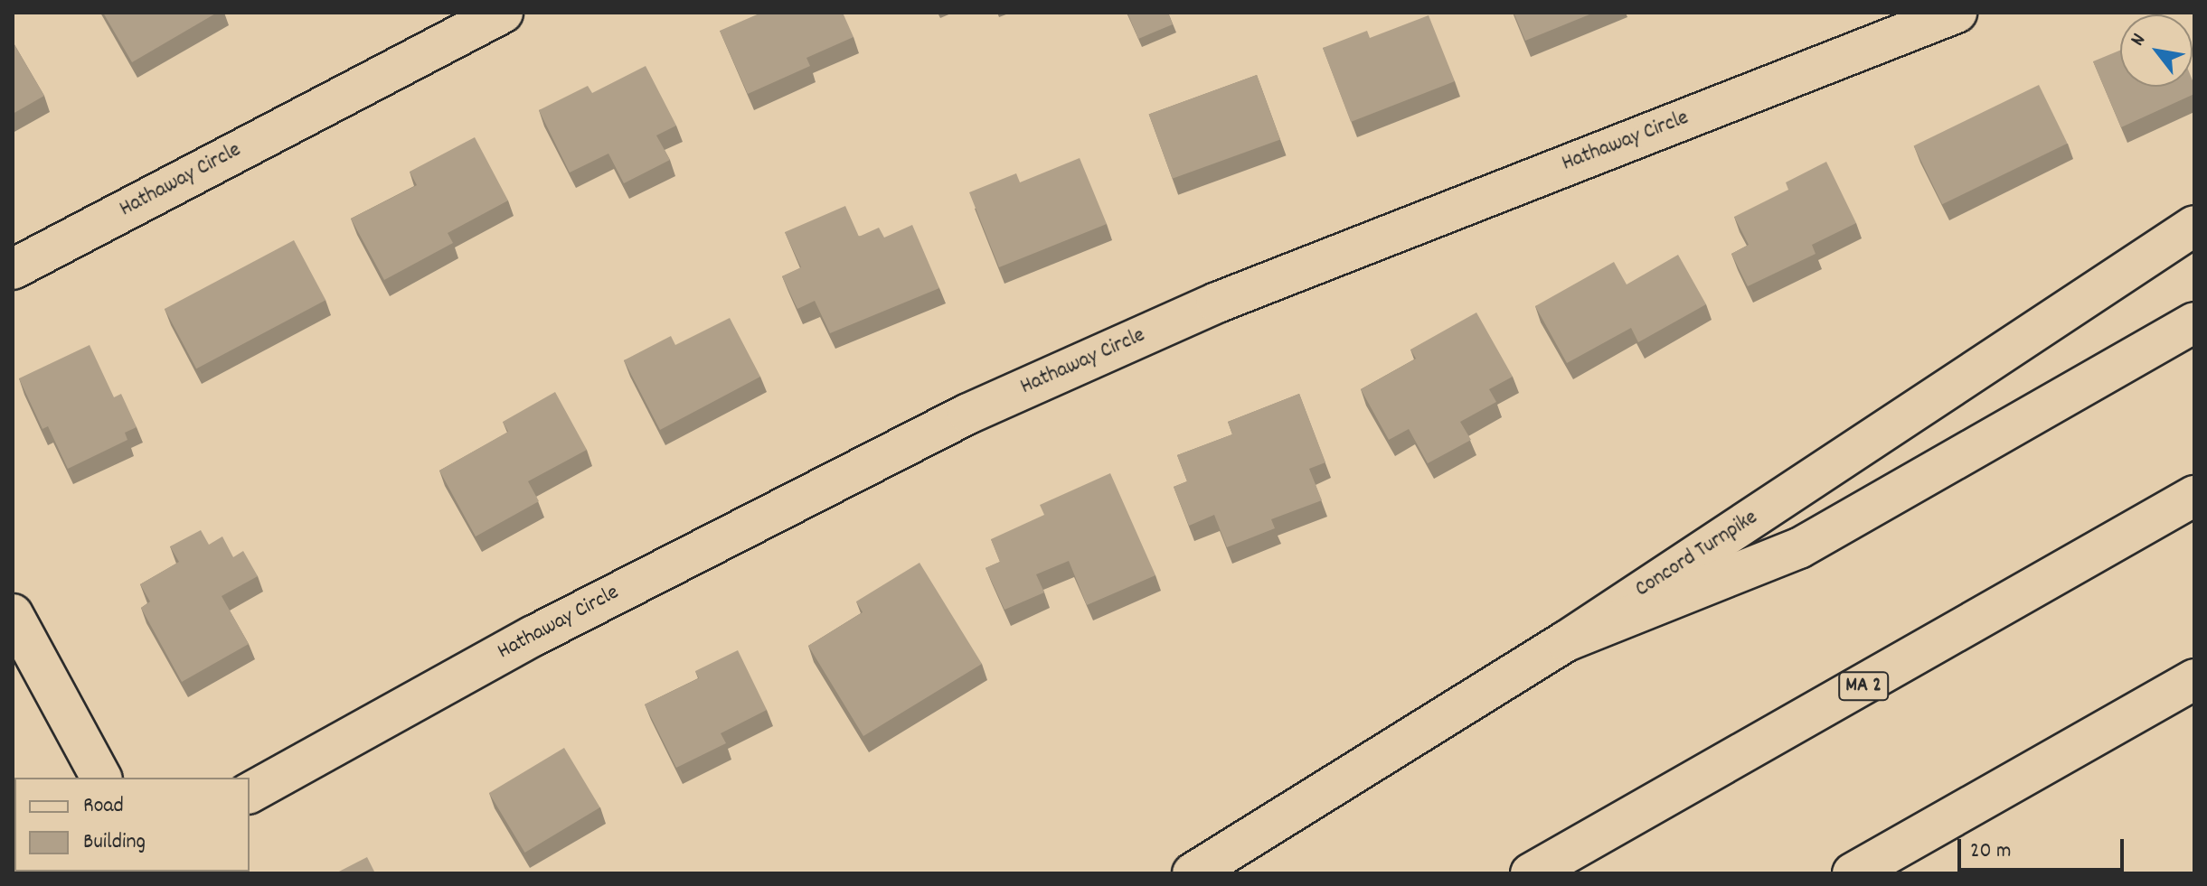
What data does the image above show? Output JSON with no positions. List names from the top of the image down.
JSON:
{
  "streets": {
    "main road": ["Hathaway Circle", "Concord Turnpike", "MA 2"]
  },
  "legend": ["Road", "Building"],
  "scale_bar": "20 m",
  "north": "top left"
}
